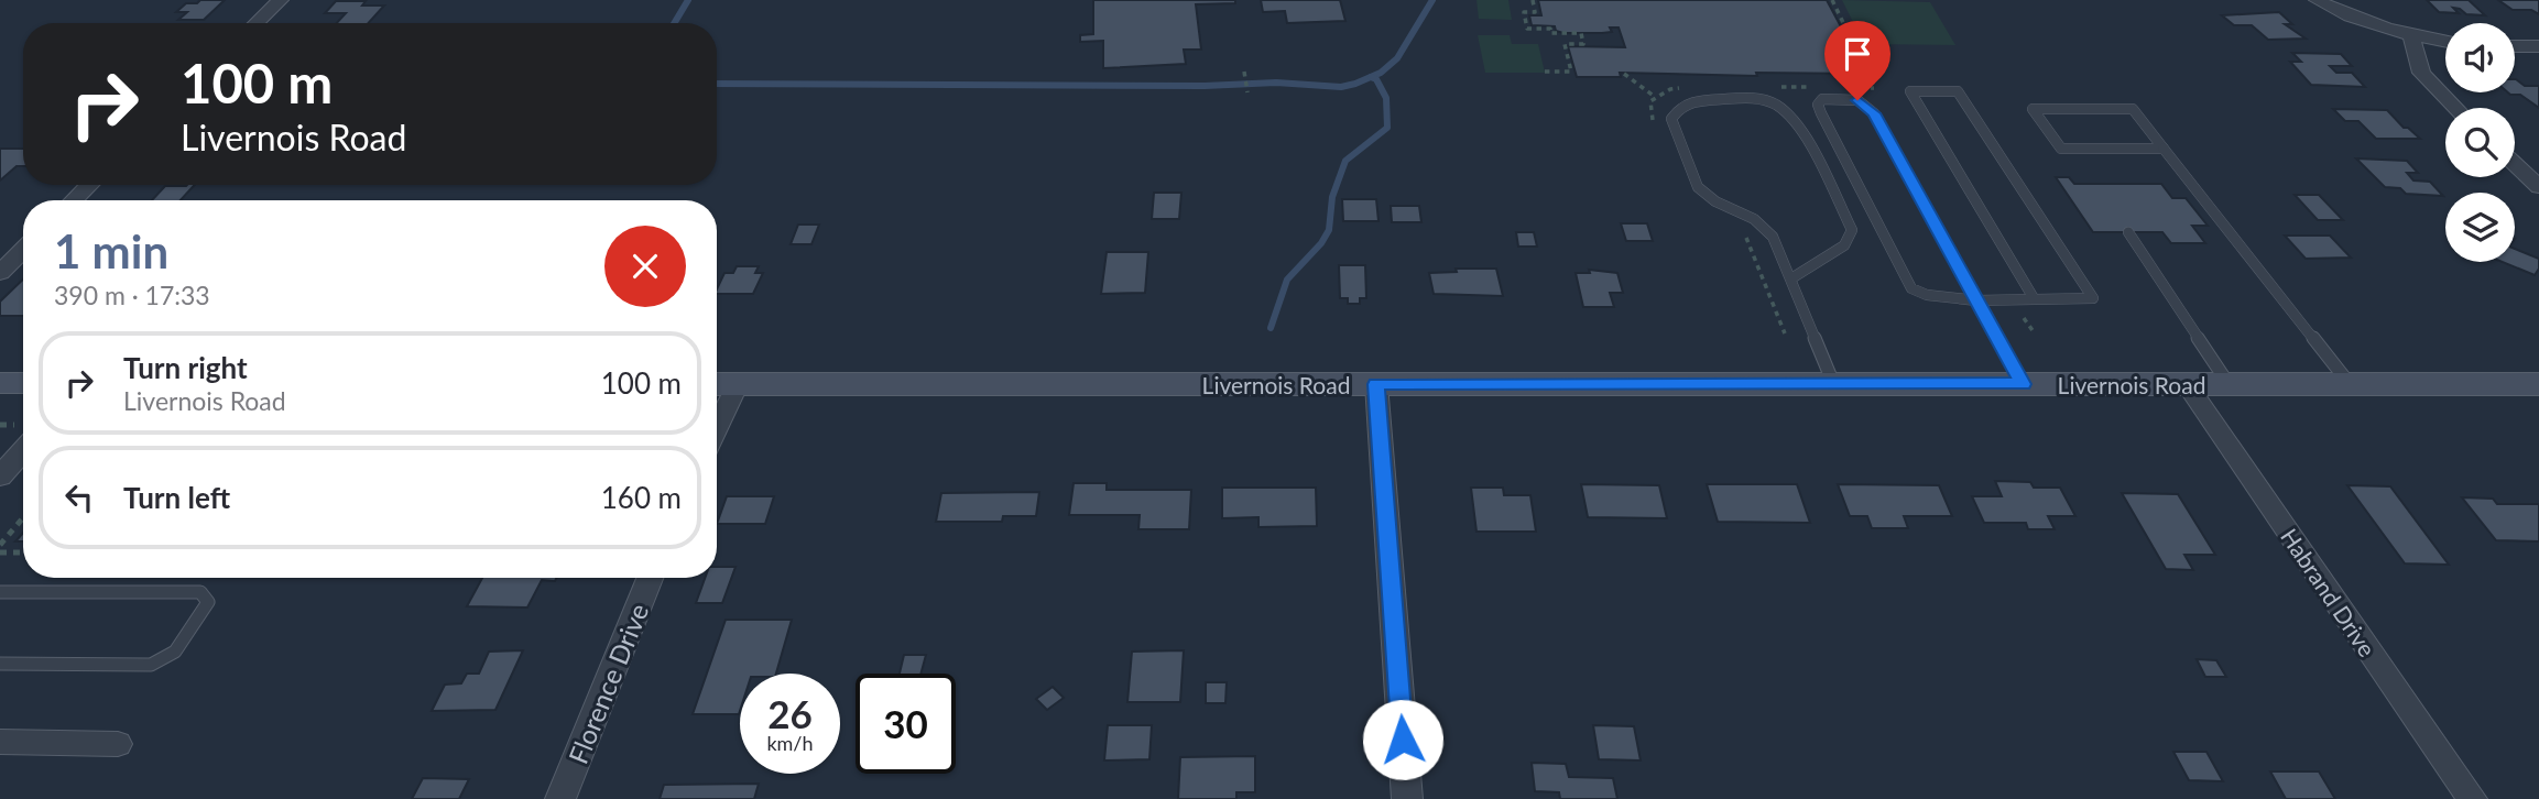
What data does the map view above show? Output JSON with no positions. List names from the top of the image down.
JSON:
{
  "streets": {
    "main road": ["Livernois Road"],
    "street": ["Habrand Drive", "Florence Drive"]
  },
  "crossings": [
    ["Livernois Road", "Habrand Drive"]
  ],
  "page": {
    "turn": ["100 m", "Livernois Road"],
    "heading": ["1 min", "390 m · 17:33"],
    "list": [
      {
        "name": "Turn right",
        "note": "Livernois Road",
        "value": "100 m"
      },
      {
        "name": "Turn left",
        "value": "160 m"
      }
    ],
    "speed": "26 km/h",
    "limit": "30"
  }
}
